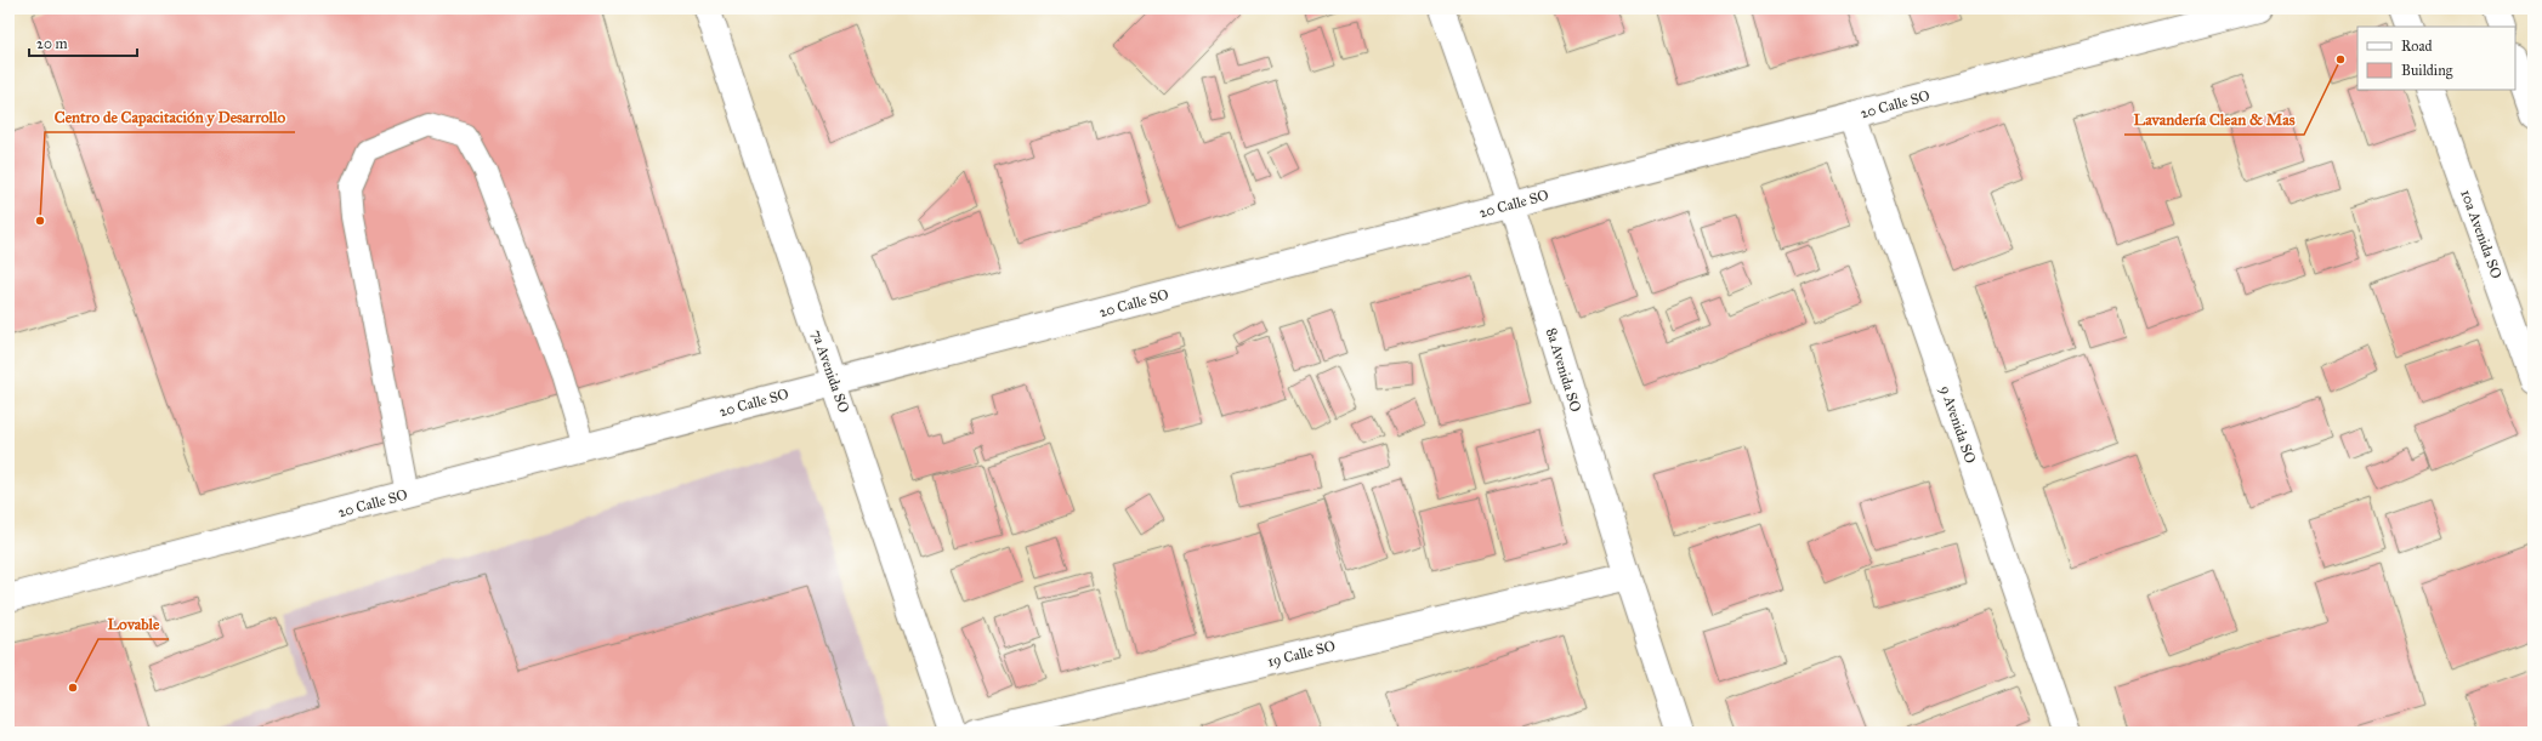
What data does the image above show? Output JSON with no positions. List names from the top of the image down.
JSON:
{
  "streets": {
    "street": [
      "20 Calle SO",
      "10a Avenida SO",
      "8a Avenida SO",
      "7a Avenida SO",
      "9 Avenida SO",
      "19 Calle SO"
    ]
  },
  "crossings": [
    ["20 Calle SO", "8a Avenida SO"],
    ["20 Calle SO", "7a Avenida SO"],
    ["20 Calle SO", "9 Avenida SO"],
    ["8a Avenida SO", "19 Calle SO"]
  ],
  "places": ["Lavandería Clean & Mas", "Centro de Capacitación y Desarrollo", "Lovable"],
  "legend": ["Road", "Building"],
  "scale_bar": "20 m"
}
